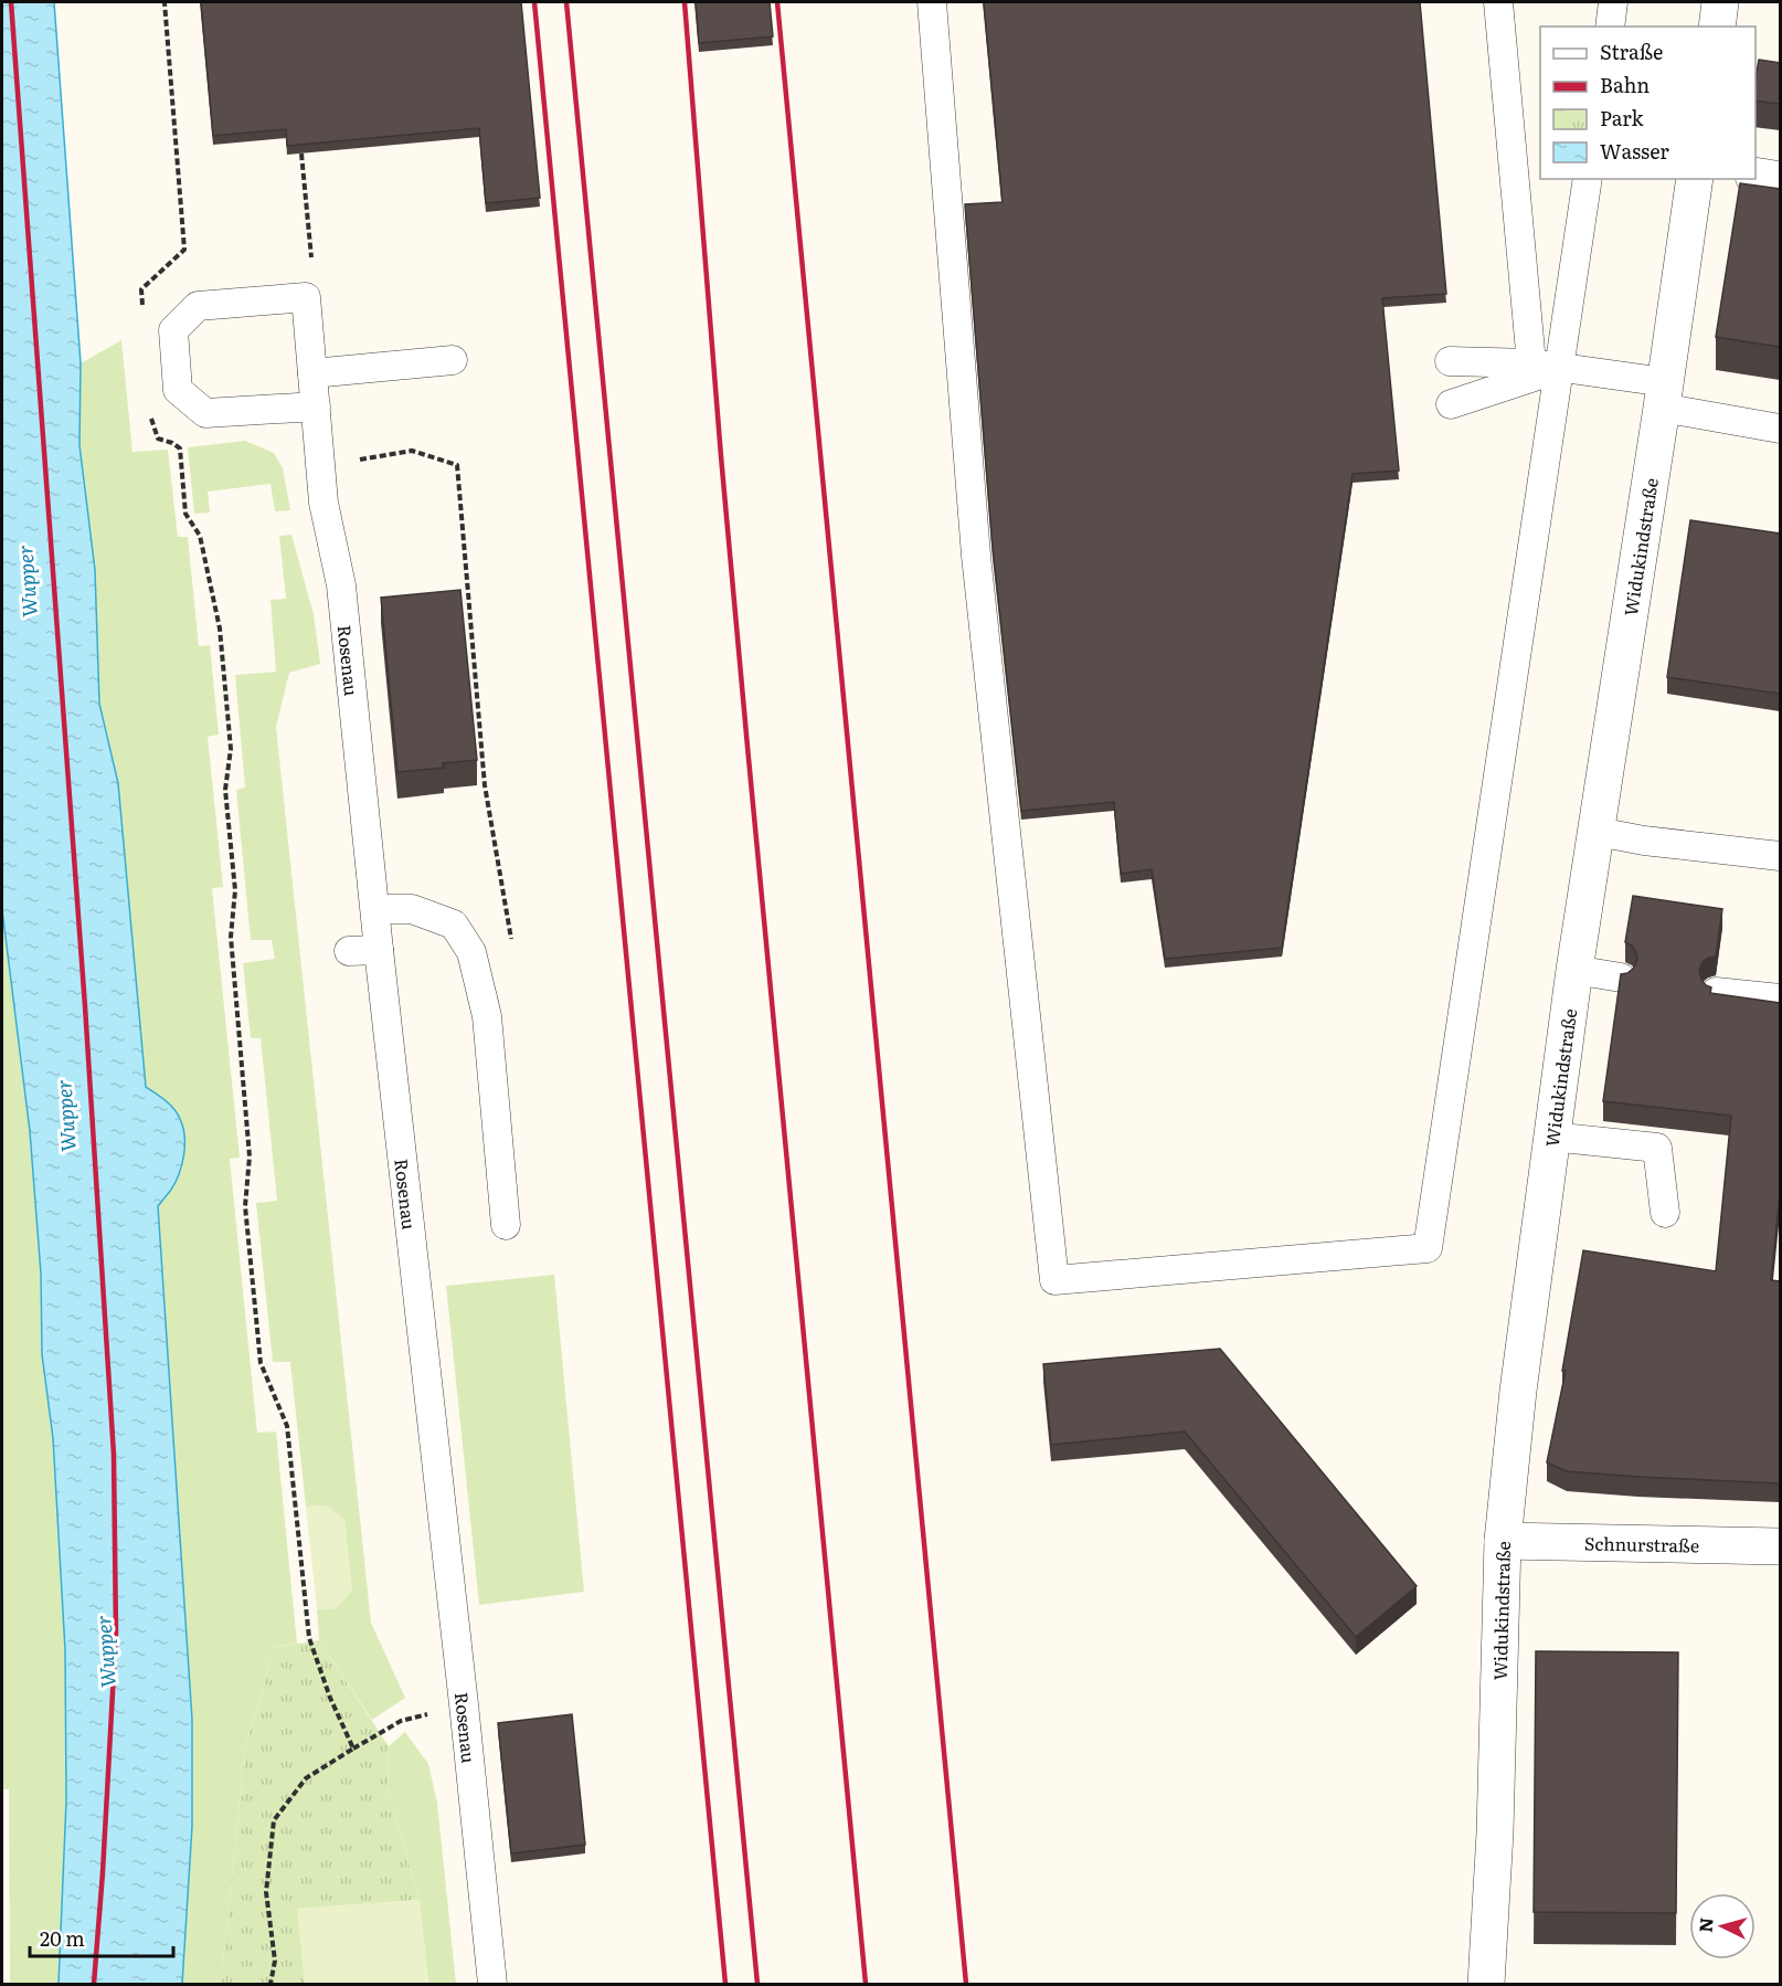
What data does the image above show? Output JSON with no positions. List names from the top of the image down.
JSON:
{
  "streets": {
    "street": ["Widukindstraße", "Schnurstraße"],
    "lane": ["Rosenau"]
  },
  "crossings": [
    ["Widukindstraße", "Schnurstraße"]
  ],
  "water": ["Wupper"],
  "legend": [
    "Straße",
    "Bahn",
    "Park",
    "Wasser"
  ],
  "scale_bar": "20 m",
  "north": "left"
}
